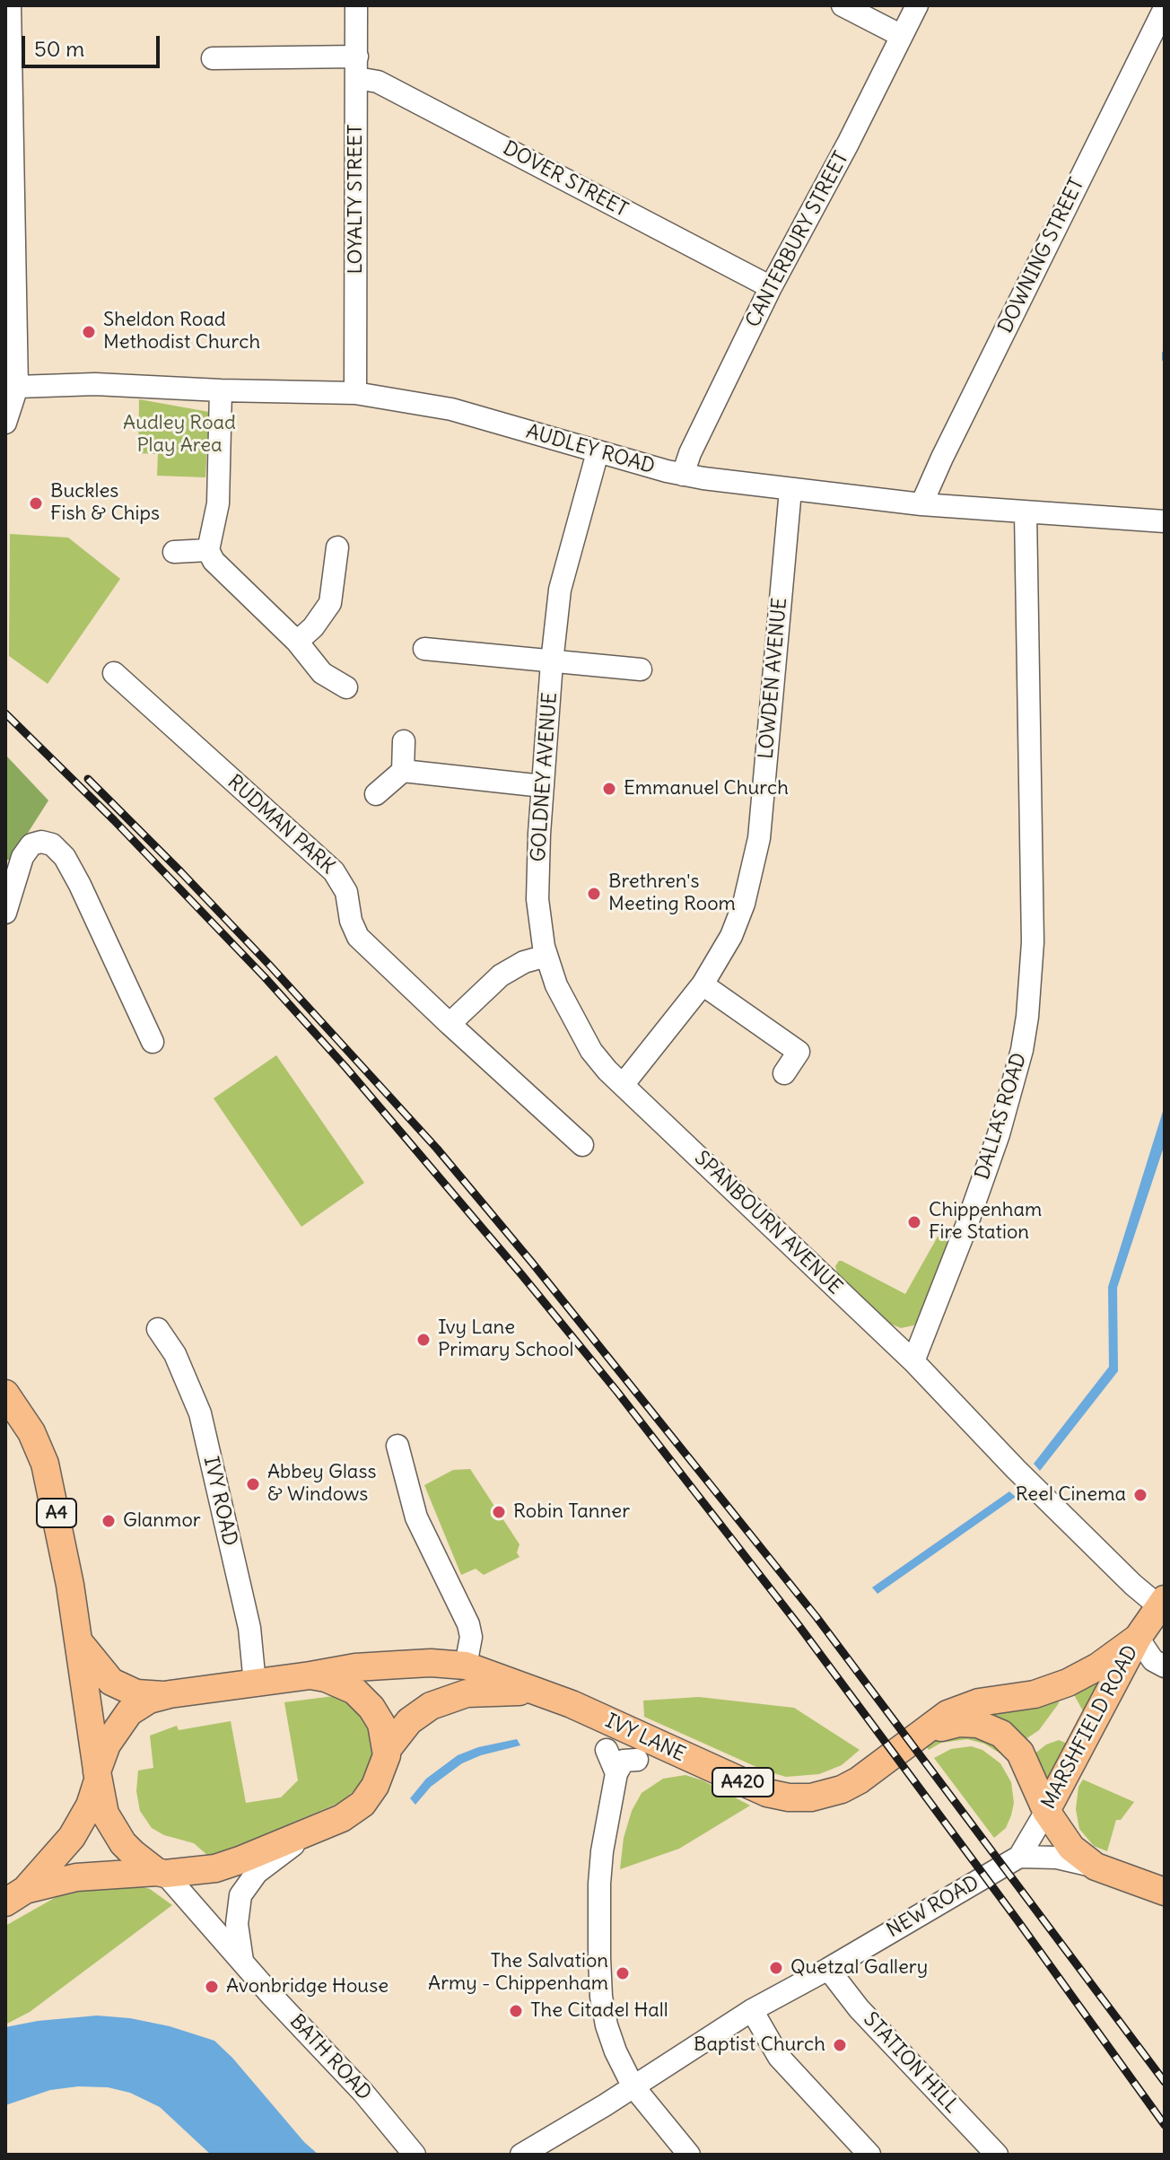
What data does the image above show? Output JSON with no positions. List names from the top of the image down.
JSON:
{
  "streets": {
    "main road": [
      "A4",
      "MARSHFIELD ROAD",
      "IVY LANE",
      "A420"
    ],
    "street": [
      "DOVER STREET",
      "LOYALTY STREET",
      "CANTERBURY STREET",
      "DOWNING STREET",
      "AUDLEY ROAD",
      "LOWDEN AVENUE",
      "GOLDNEY AVENUE",
      "RUDMAN PARK",
      "DALLAS ROAD",
      "SPANBOURN AVENUE",
      "IVY ROAD",
      "NEW ROAD",
      "BATH ROAD",
      "STATION HILL"
    ]
  },
  "crossings": [
    ["DOVER STREET", "LOYALTY STREET"],
    ["DOVER STREET", "CANTERBURY STREET"],
    ["LOYALTY STREET", "AUDLEY ROAD"],
    ["CANTERBURY STREET", "AUDLEY ROAD"],
    ["DOWNING STREET", "AUDLEY ROAD"],
    ["AUDLEY ROAD", "LOWDEN AVENUE"],
    ["AUDLEY ROAD", "GOLDNEY AVENUE"],
    ["AUDLEY ROAD", "DALLAS ROAD"],
    ["LOWDEN AVENUE", "GOLDNEY AVENUE"],
    ["LOWDEN AVENUE", "SPANBOURN AVENUE"],
    ["GOLDNEY AVENUE", "SPANBOURN AVENUE"],
    ["DALLAS ROAD", "SPANBOURN AVENUE"],
    ["IVY ROAD", "A4"],
    ["IVY ROAD", "IVY LANE"],
    ["IVY ROAD", "BATH ROAD"],
    ["A4", "IVY LANE"],
    ["A4", "BATH ROAD"],
    ["MARSHFIELD ROAD", "IVY LANE"],
    ["MARSHFIELD ROAD", "A420"],
    ["MARSHFIELD ROAD", "NEW ROAD"],
    ["IVY LANE", "A420"],
    ["IVY LANE", "BATH ROAD"],
    ["NEW ROAD", "STATION HILL"]
  ],
  "parks": ["Audley Road Play Area"],
  "places": [
    "Sheldon Road Methodist Church",
    "Buckles Fish & Chips",
    "Emmanuel Church",
    "Brethren's Meeting Room",
    "Chippenham Fire Station",
    "Ivy Lane Primary School",
    "Abbey Glass & Windows",
    "Reel Cinema",
    "Robin Tanner",
    "Glanmor",
    "Quetzal Gallery",
    "The Salvation Army - Chippenham",
    "Avonbridge House",
    "The Citadel Hall",
    "Baptist Church"
  ],
  "scale_bar": "50 m"
}
